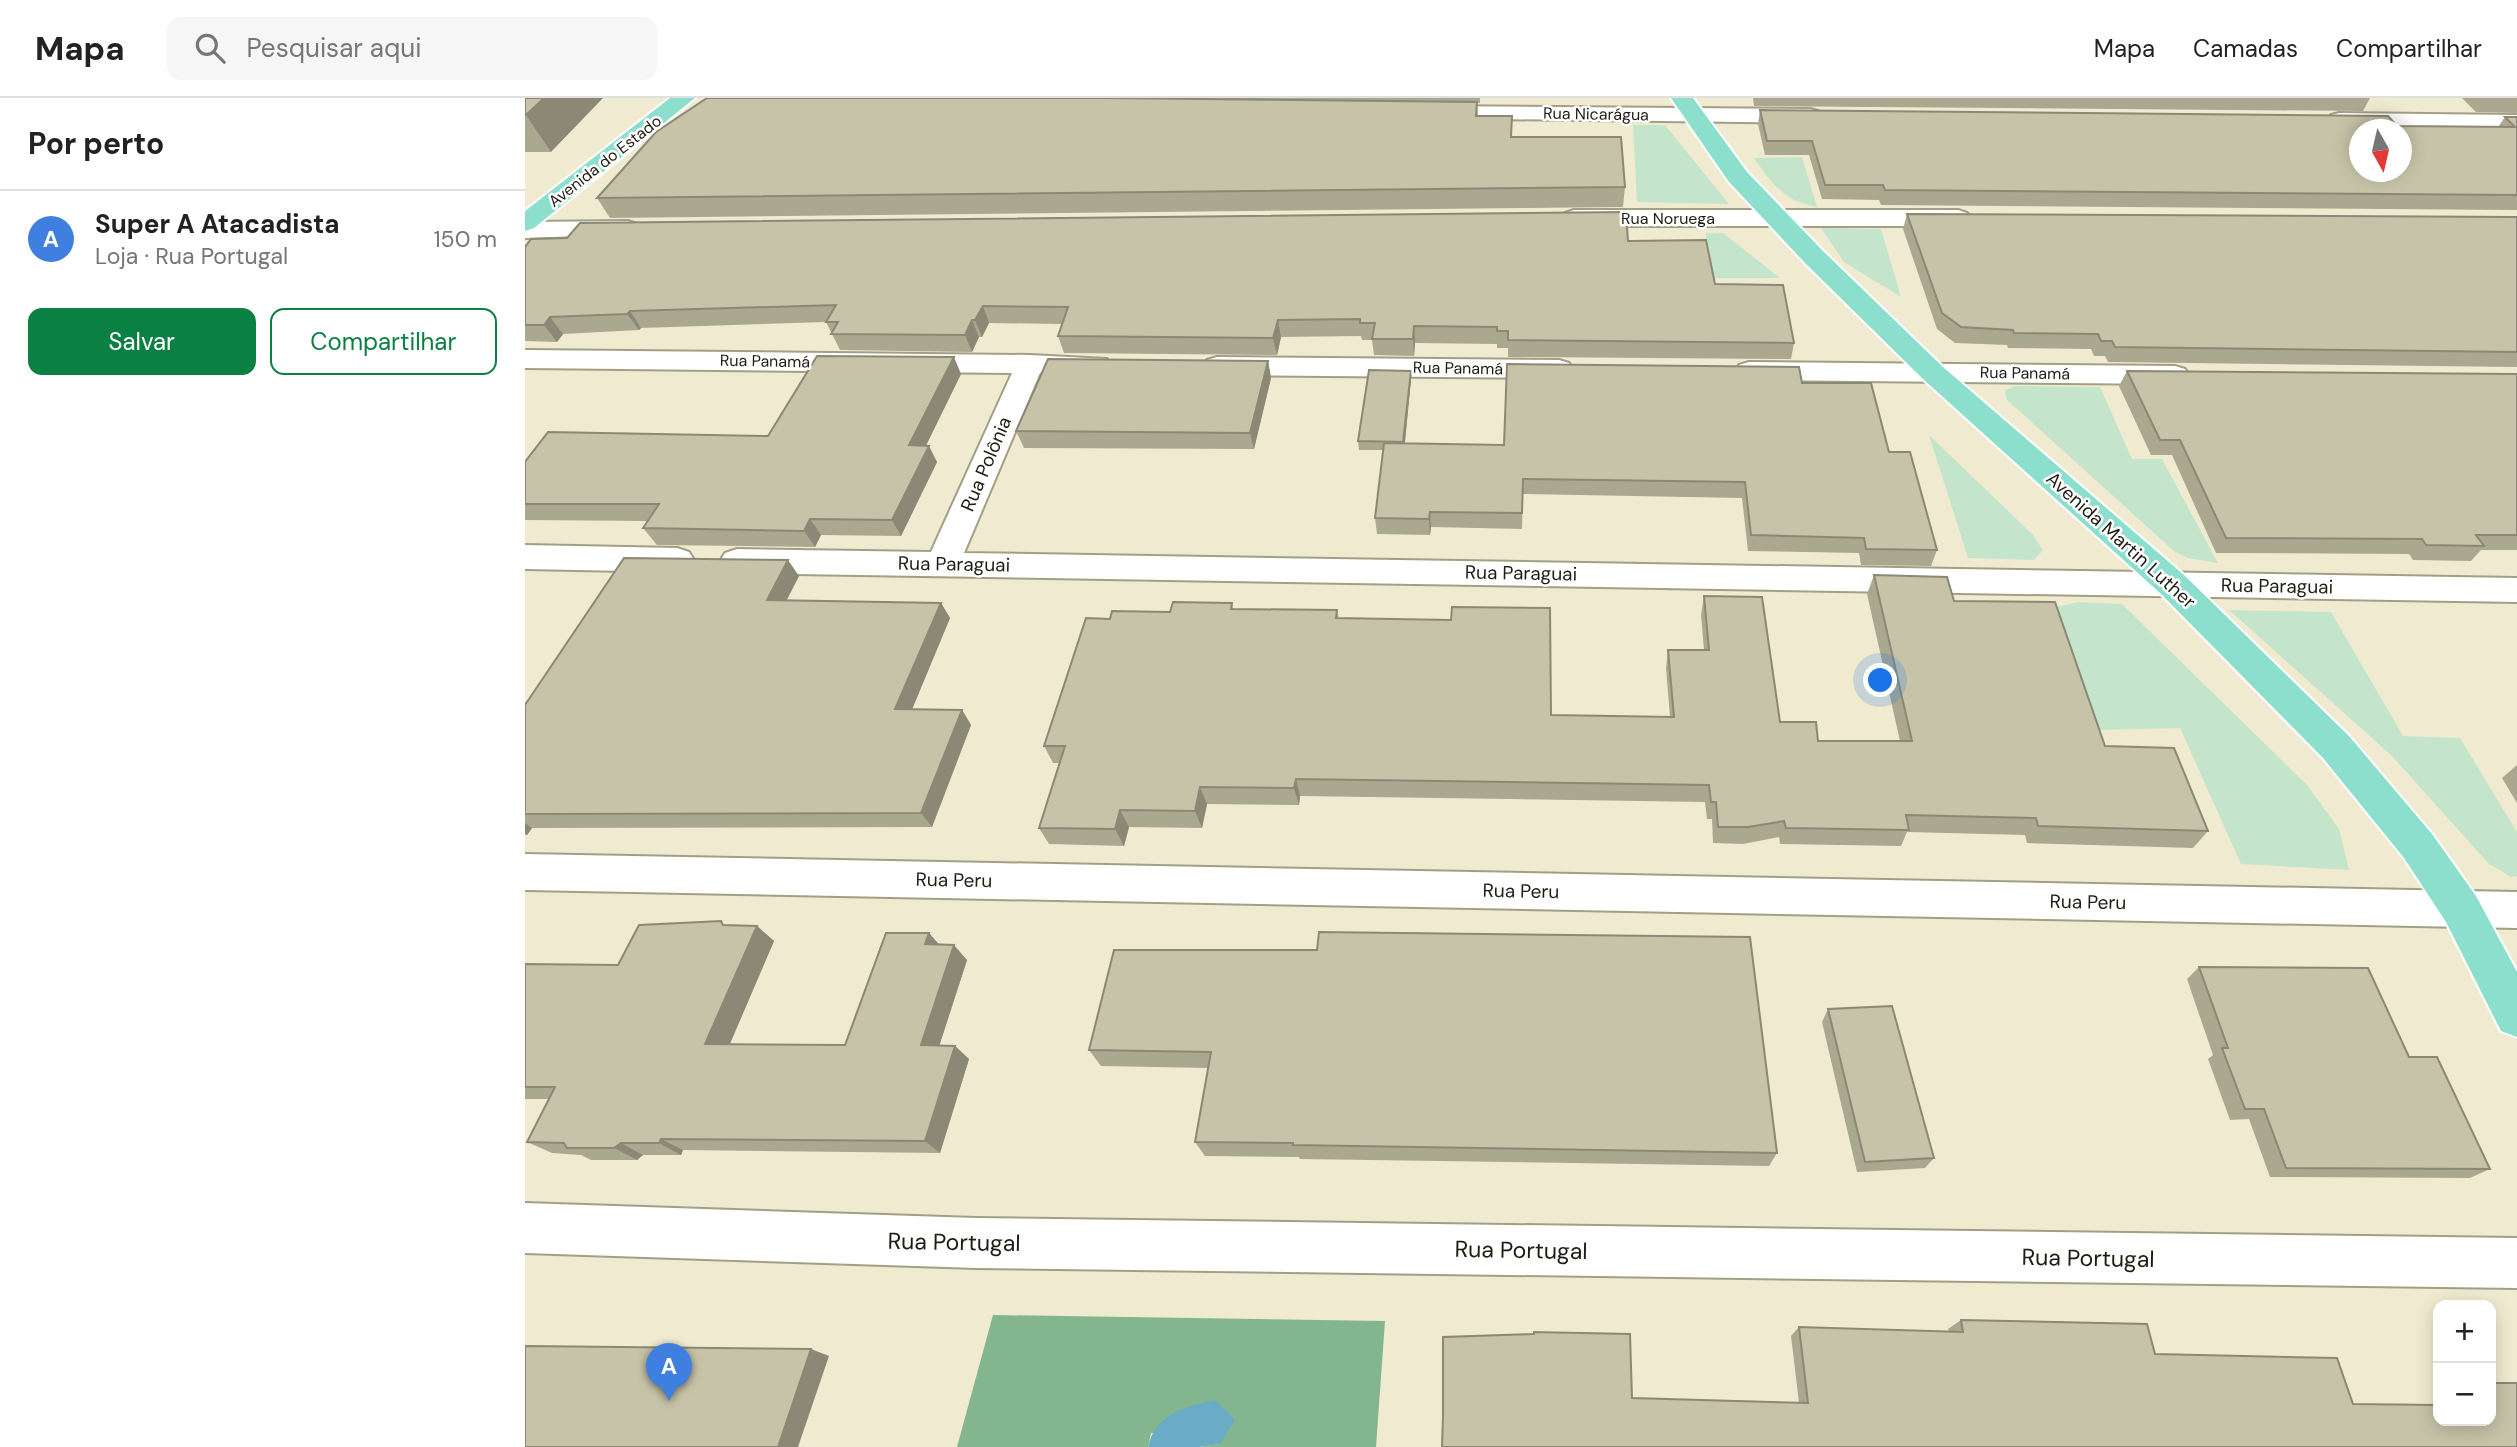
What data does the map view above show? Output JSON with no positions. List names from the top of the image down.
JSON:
{
  "streets": {
    "main road": ["Avenida do Estado", "Avenida Martin Luther"],
    "street": [
      "Rua Nicarágua",
      "Rua Noruega",
      "Rua Panamá",
      "Rua Polônia",
      "Rua Paraguai",
      "Rua Peru",
      "Rua Portugal"
    ]
  },
  "crossings": [
    ["Rua Nicarágua", "Avenida Martin Luther"],
    ["Rua Noruega", "Avenida Martin Luther"],
    ["Rua Panamá", "Rua Polônia"],
    ["Rua Panamá", "Avenida Martin Luther"],
    ["Rua Polônia", "Rua Paraguai"],
    ["Avenida Martin Luther", "Rua Paraguai"],
    ["Avenida Martin Luther", "Rua Peru"]
  ],
  "north": "bottom",
  "page": {
    "header": "Mapa",
    "search": "Pesquisar aqui",
    "nav": ["Mapa", "Camadas", "Compartilhar"],
    "heading": "Por perto",
    "list": [
      {
        "mark": "A",
        "name": "Super A Atacadista",
        "note": "Loja · Rua Portugal",
        "value": "150 m"
      }
    ],
    "buttons": ["Salvar", "Compartilhar"],
    "map_buttons": ["+", "−"],
    "pins": "A"
  }
}
